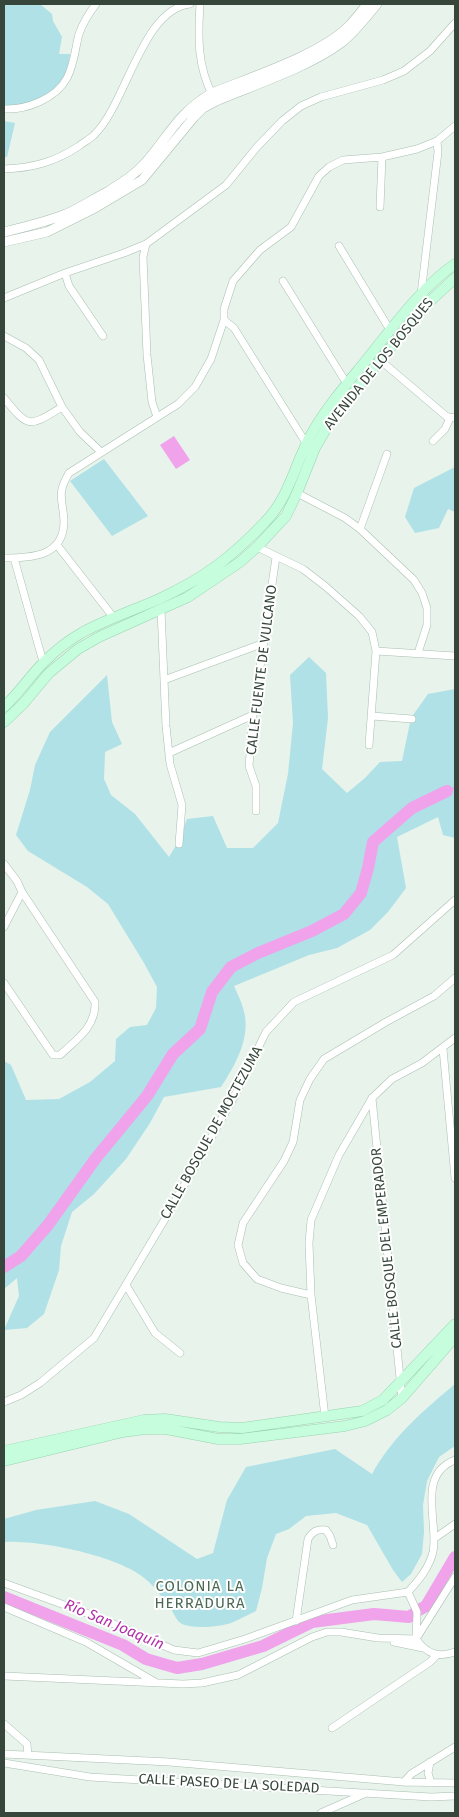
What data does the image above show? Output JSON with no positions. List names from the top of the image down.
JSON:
{
  "streets": {
    "main road": ["AVENIDA DE LOS BOSQUES"],
    "street": [
      "CALLE FUENTE DE VULCANO",
      "CALLE BOSQUE DE MOCTEZUMA",
      "CALLE BOSQUE DEL EMPERADOR",
      "CALLE PASEO DE LA SOLEDAD"
    ]
  },
  "districts": ["COLONIA LA HERRADURA"],
  "water": ["Río San Joaquín"]
}
